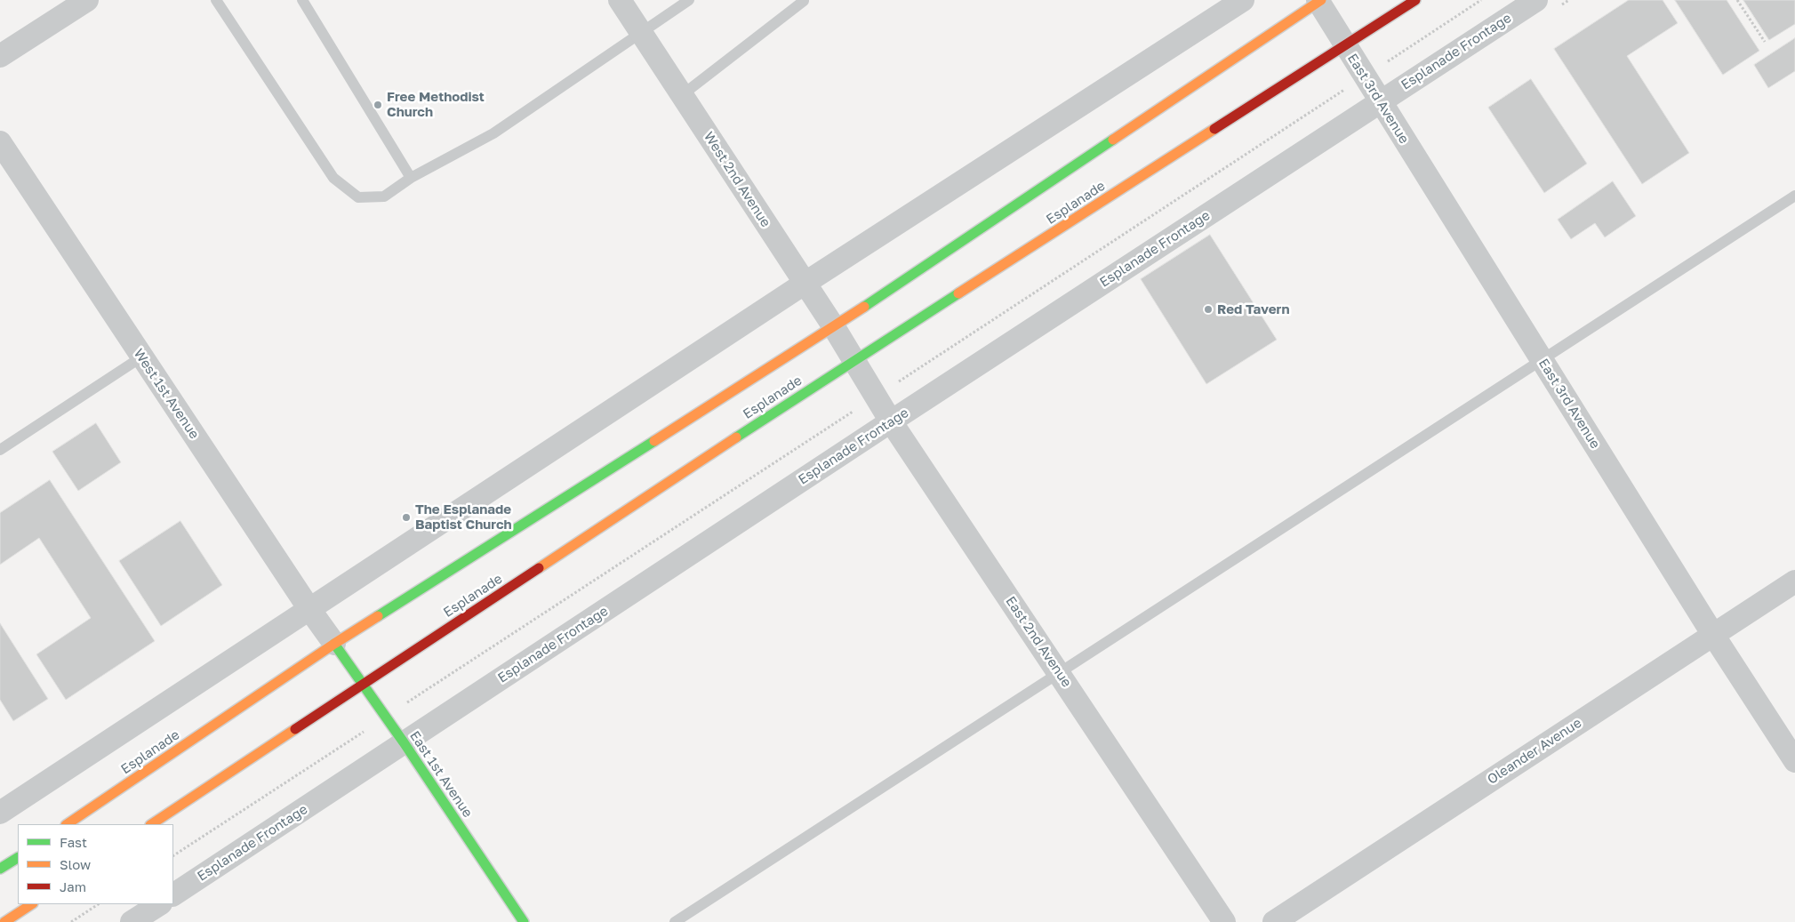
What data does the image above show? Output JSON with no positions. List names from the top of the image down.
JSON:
{
  "streets": {
    "main road": ["Esplanade", "East 1st Avenue"],
    "street": [
      "Esplanade Frontage",
      "East 3rd Avenue",
      "West 2nd Avenue",
      "West 1st Avenue",
      "East 2nd Avenue",
      "Oleander Avenue"
    ]
  },
  "crossings": [
    ["Esplanade Frontage", "East 3rd Avenue"],
    ["Esplanade Frontage", "East 2nd Avenue"],
    ["Esplanade Frontage", "East 1st Avenue"],
    ["East 3rd Avenue", "Esplanade"],
    ["East 3rd Avenue", "Oleander Avenue"],
    ["West 2nd Avenue", "Esplanade"],
    ["West 2nd Avenue", "East 2nd Avenue"],
    ["Esplanade", "West 1st Avenue"],
    ["Esplanade", "East 2nd Avenue"],
    ["Esplanade", "East 1st Avenue"],
    ["West 1st Avenue", "East 1st Avenue"]
  ],
  "places": ["Free Methodist Church", "Red Tavern", "The Esplanade Baptist Church"],
  "legend": ["Fast", "Slow", "Jam"]
}
